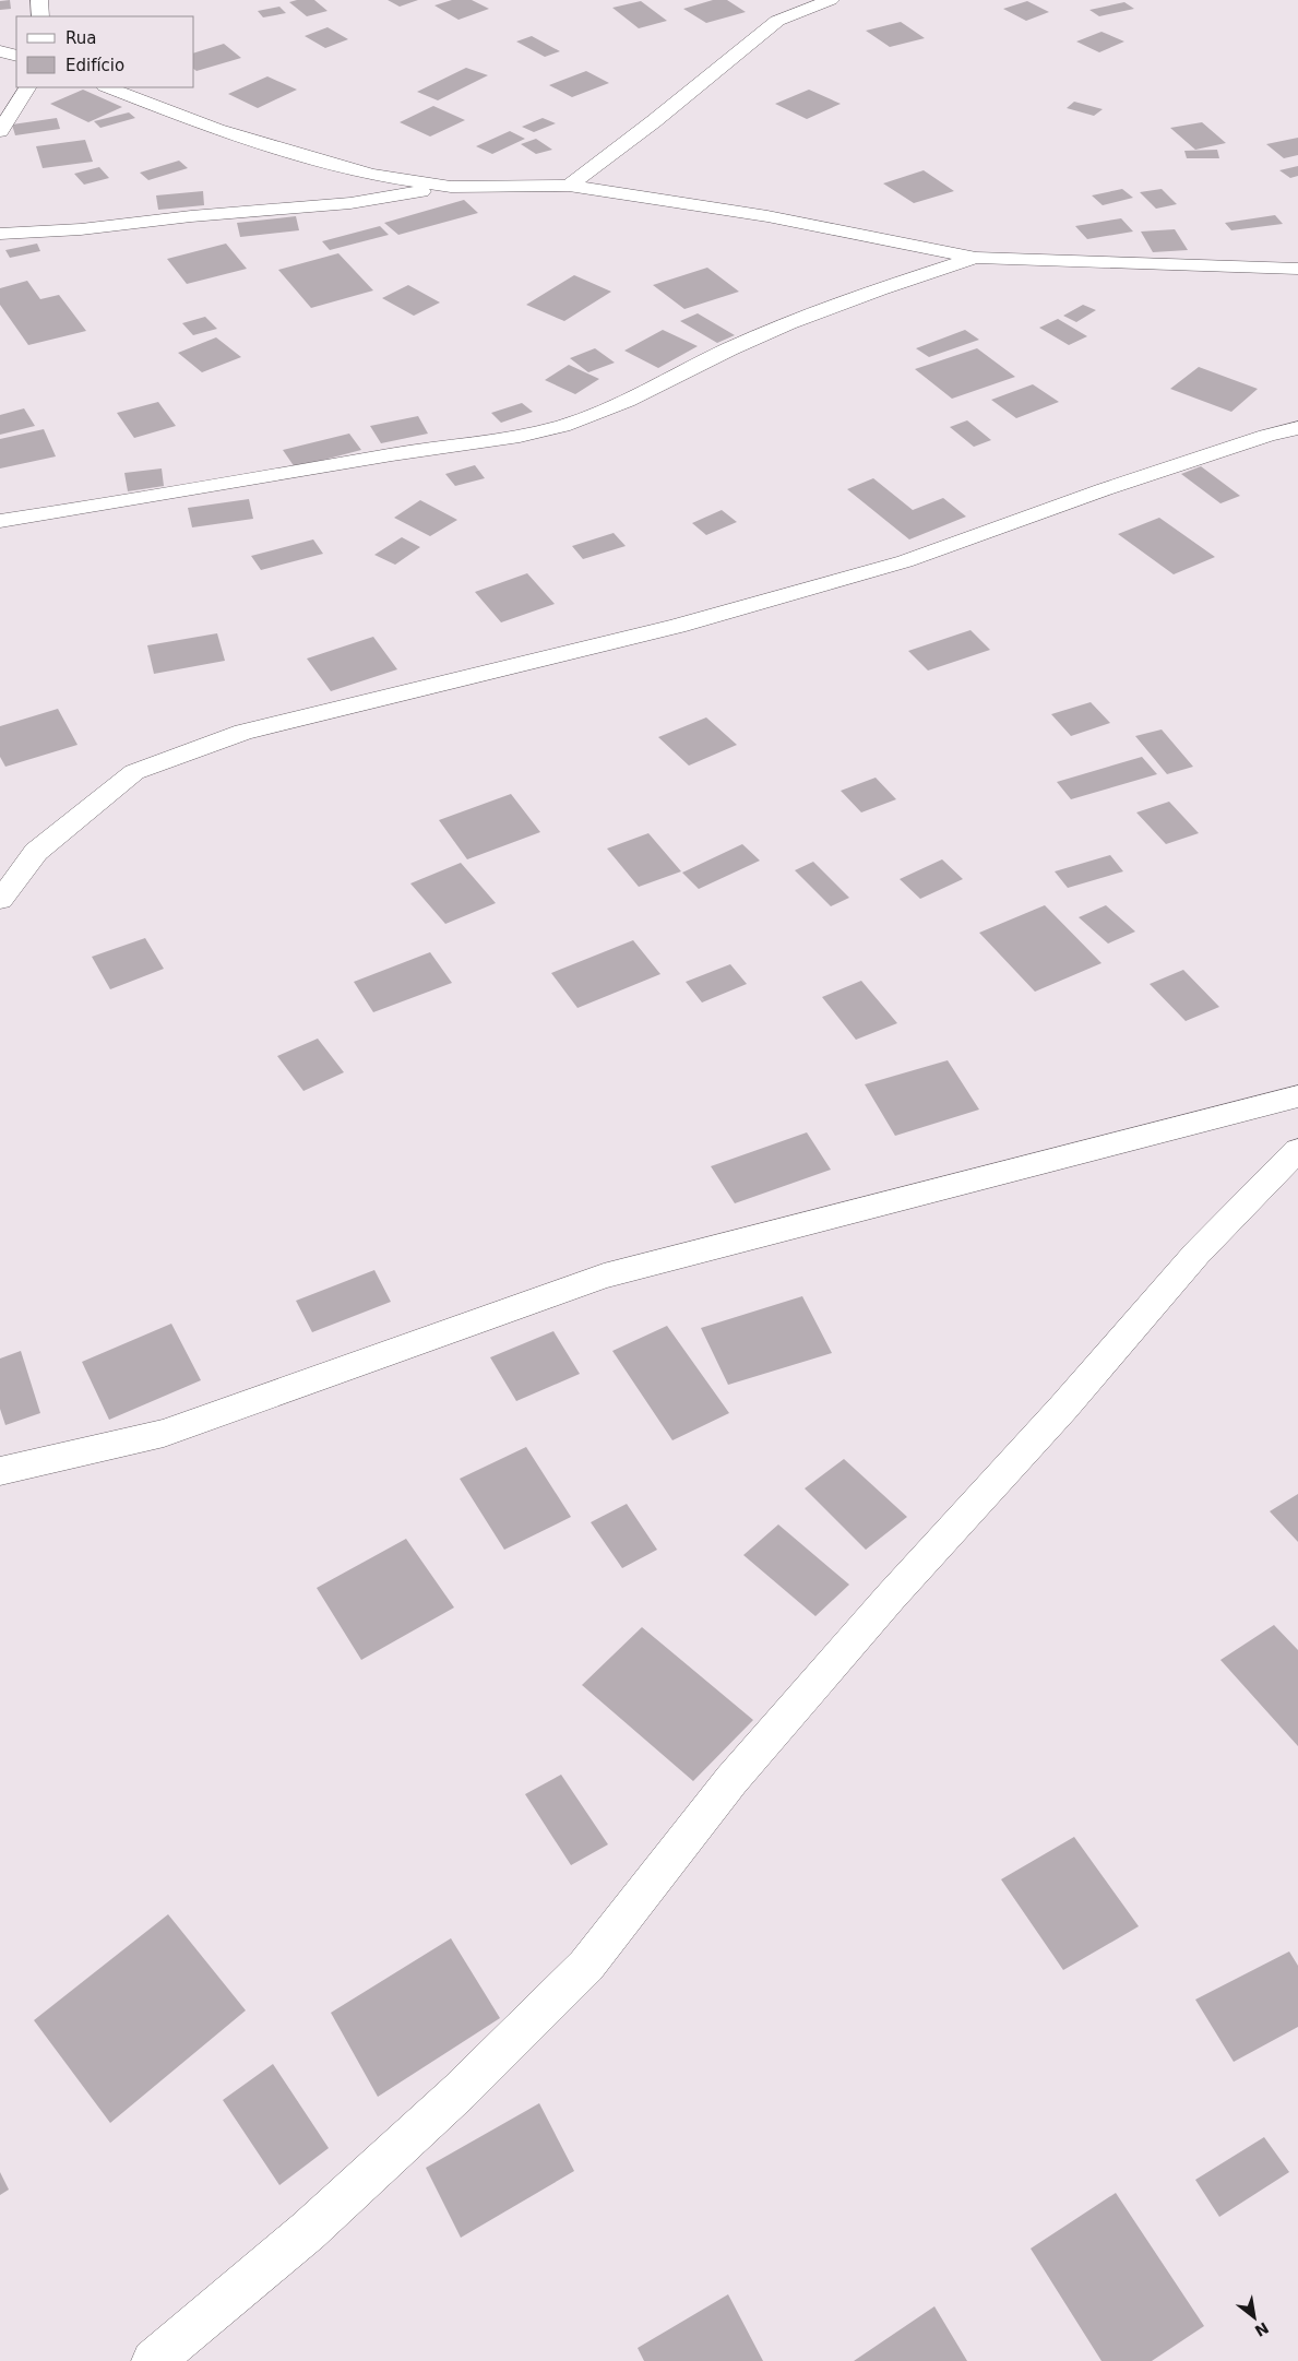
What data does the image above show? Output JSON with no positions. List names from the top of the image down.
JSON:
{
  "legend": ["Rua", "Edifício"],
  "north": "bottom right"
}
